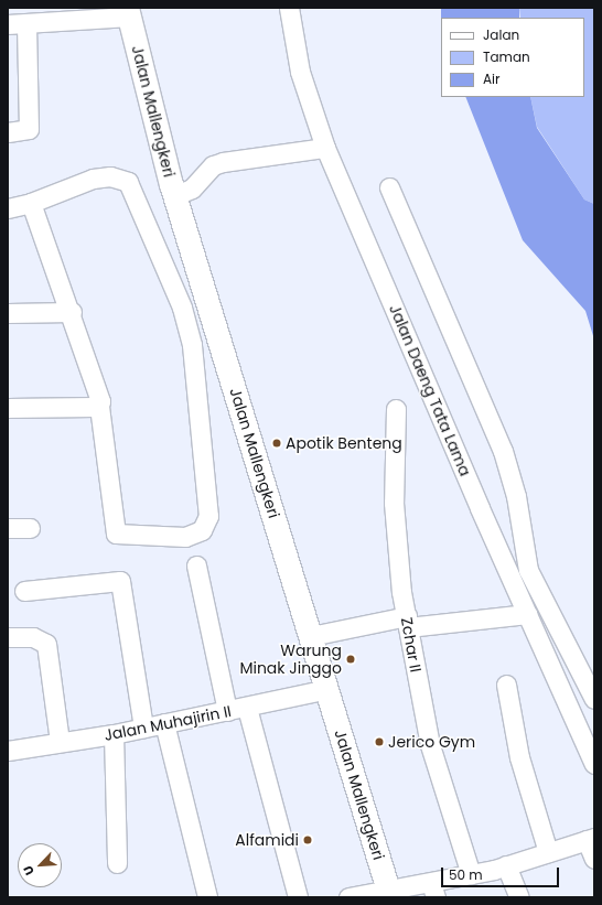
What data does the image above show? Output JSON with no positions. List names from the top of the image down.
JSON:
{
  "streets": {
    "main road": ["Jalan Mallengkeri"],
    "street": ["Jalan Daeng Tata Lama", "Zchar II", "Jalan Muhajirin II"]
  },
  "crossings": [
    ["Jalan Mallengkeri", "Jalan Muhajirin II"]
  ],
  "places": [
    "Apotik Benteng",
    "Warung Minak Jinggo",
    "Jerico Gym",
    "Alfamidi"
  ],
  "legend": ["Jalan", "Taman", "Air"],
  "scale_bar": "50 m",
  "north": "bottom left"
}
